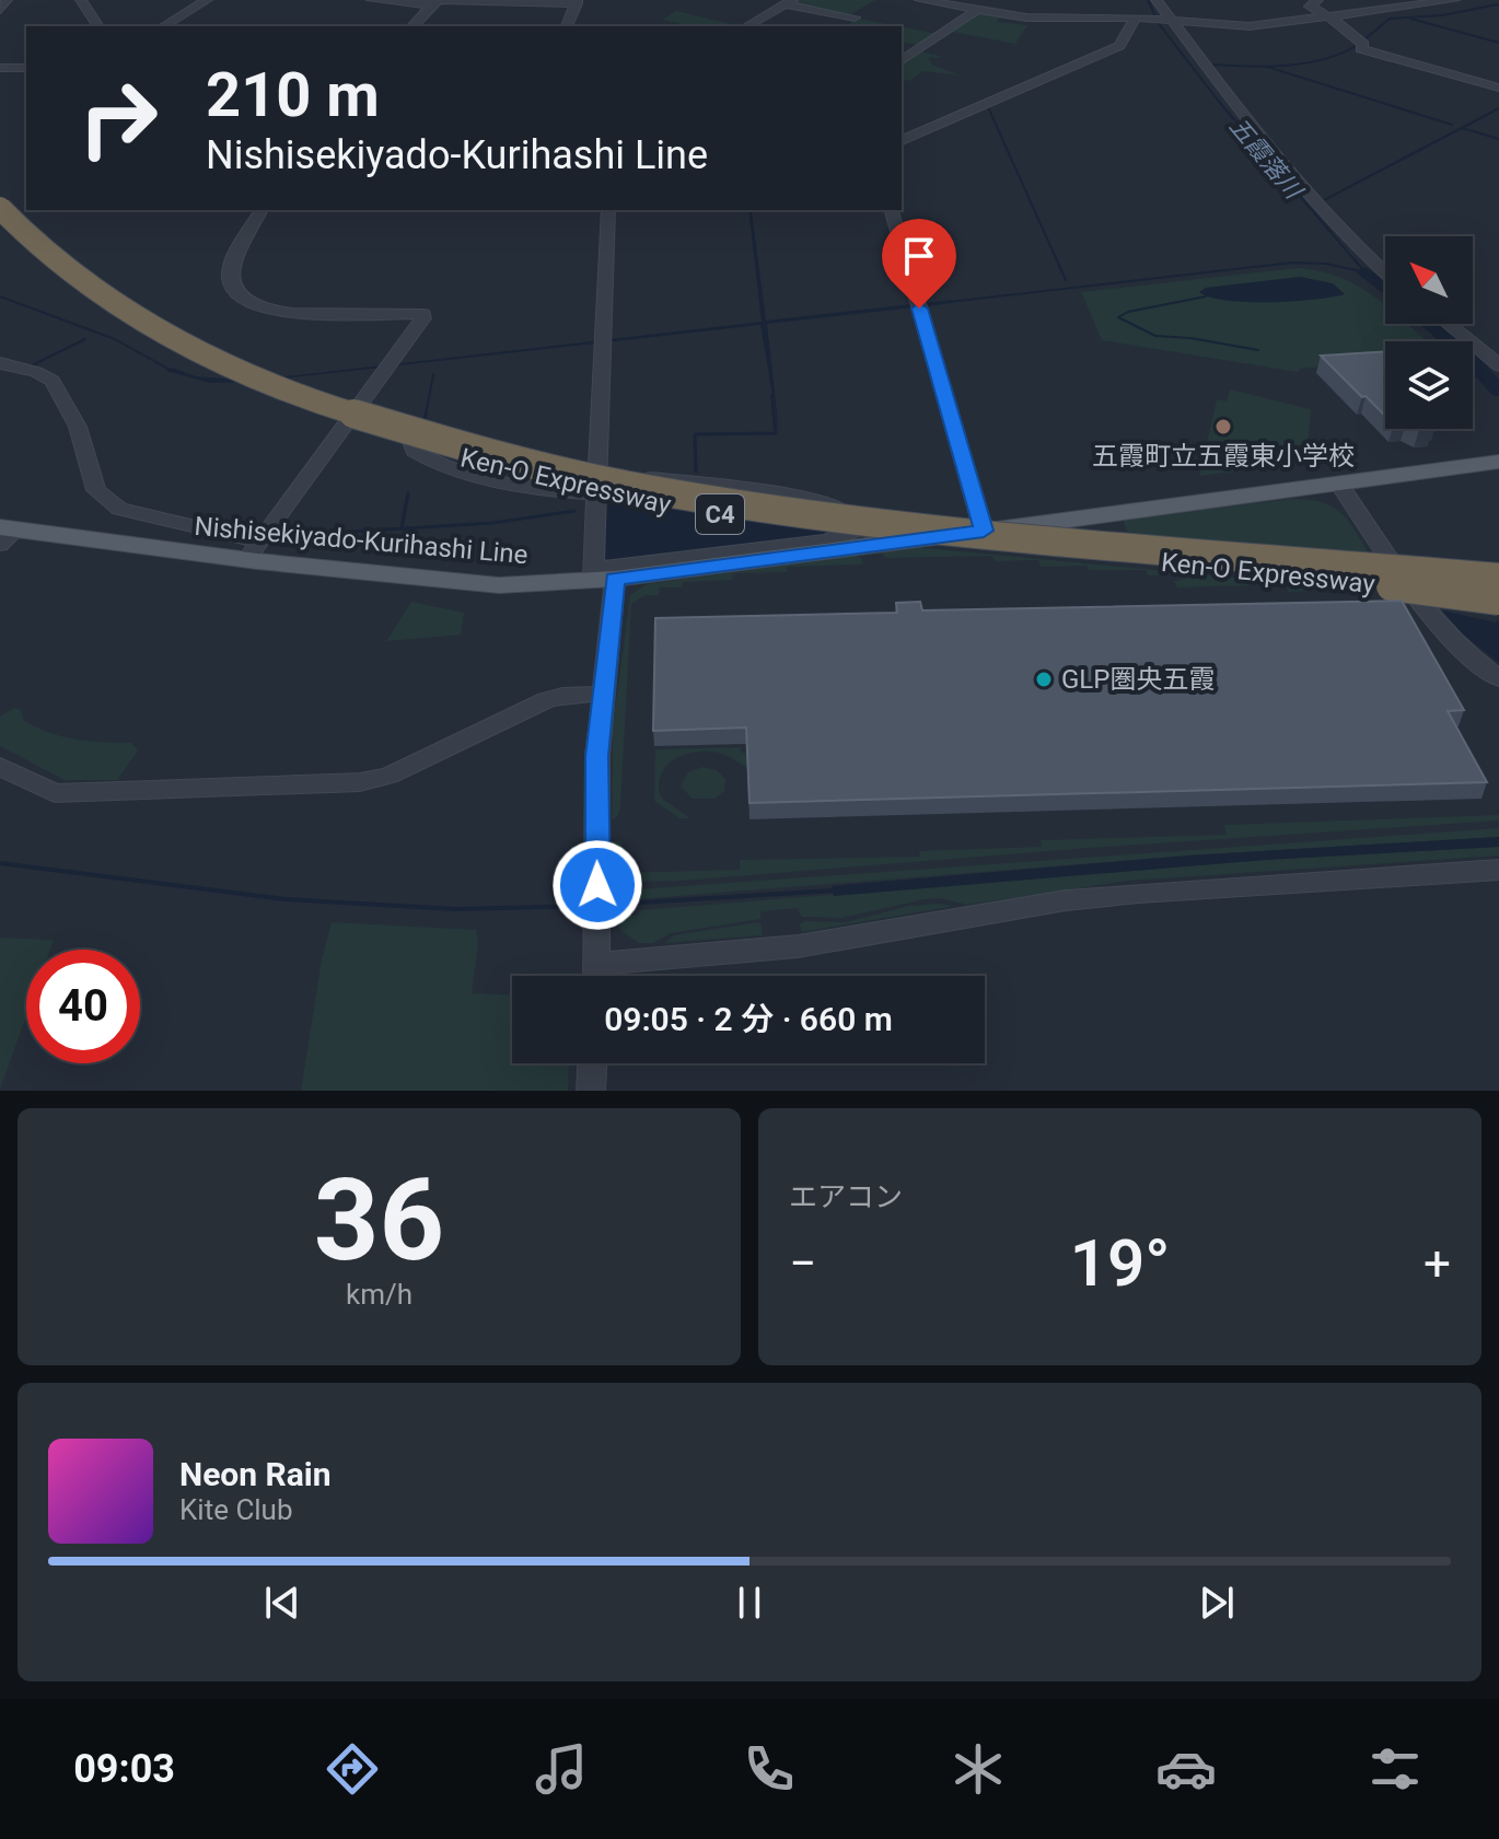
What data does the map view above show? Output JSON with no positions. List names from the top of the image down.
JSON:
{
  "streets": {
    "highway": ["Ken-O Expressway", "C4"],
    "main road": ["Nishisekiyado-Kurihashi Line"]
  },
  "water": ["五霞落川"],
  "places": ["五霞町立五霞東小学校", "GLP圏央五霞"],
  "north": "top left",
  "page": {
    "turn": ["210 m", "Nishisekiyado-Kurihashi Line"],
    "limit": "40",
    "trip": "09:05 · 2 分 · 660 m",
    "tile": [
      ["36", "km/h"],
      "エアコン"
    ],
    "heat": ["−", "19°", "+"],
    "song": ["Neon Rain", "Kite Club"],
    "tabs": "09:03"
  }
}
